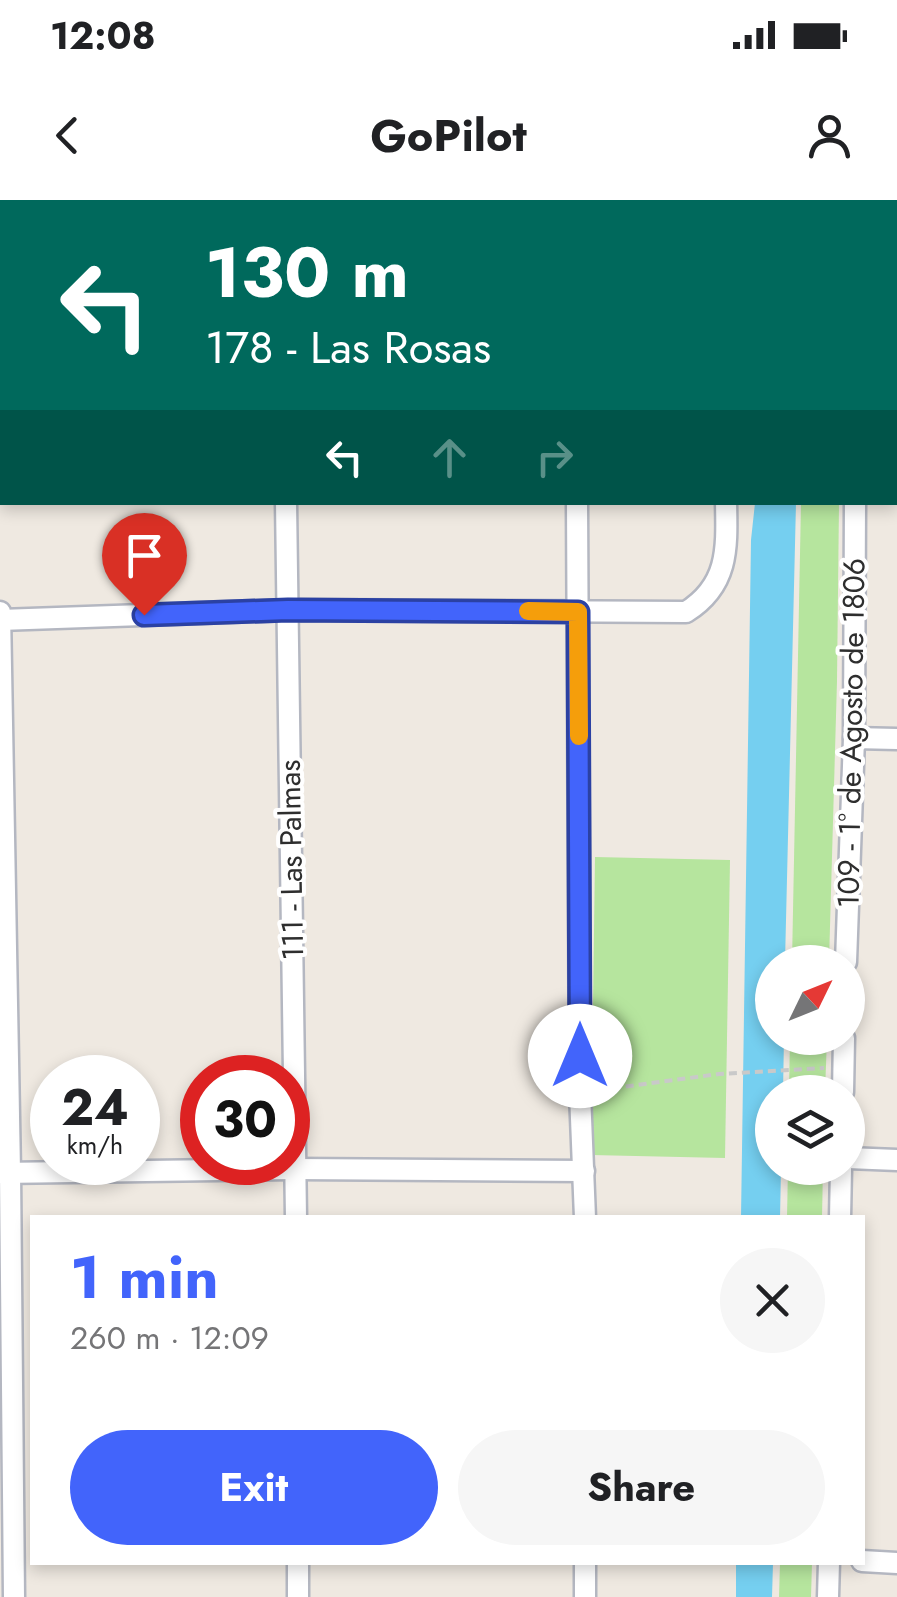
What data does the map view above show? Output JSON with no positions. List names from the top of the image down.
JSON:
{
  "streets": {
    "street": ["109 - 1° de Agosto de 1806", "111 - Las Palmas"]
  },
  "north": "top right",
  "page": {
    "status": "12:08",
    "header": "GoPilot",
    "turn": ["130 m", "178 - Las Rosas"],
    "speed": "24 km/h",
    "limit": "30",
    "heading": ["1 min", "260 m · 12:09"],
    "buttons": ["Exit", "Share"]
  }
}
